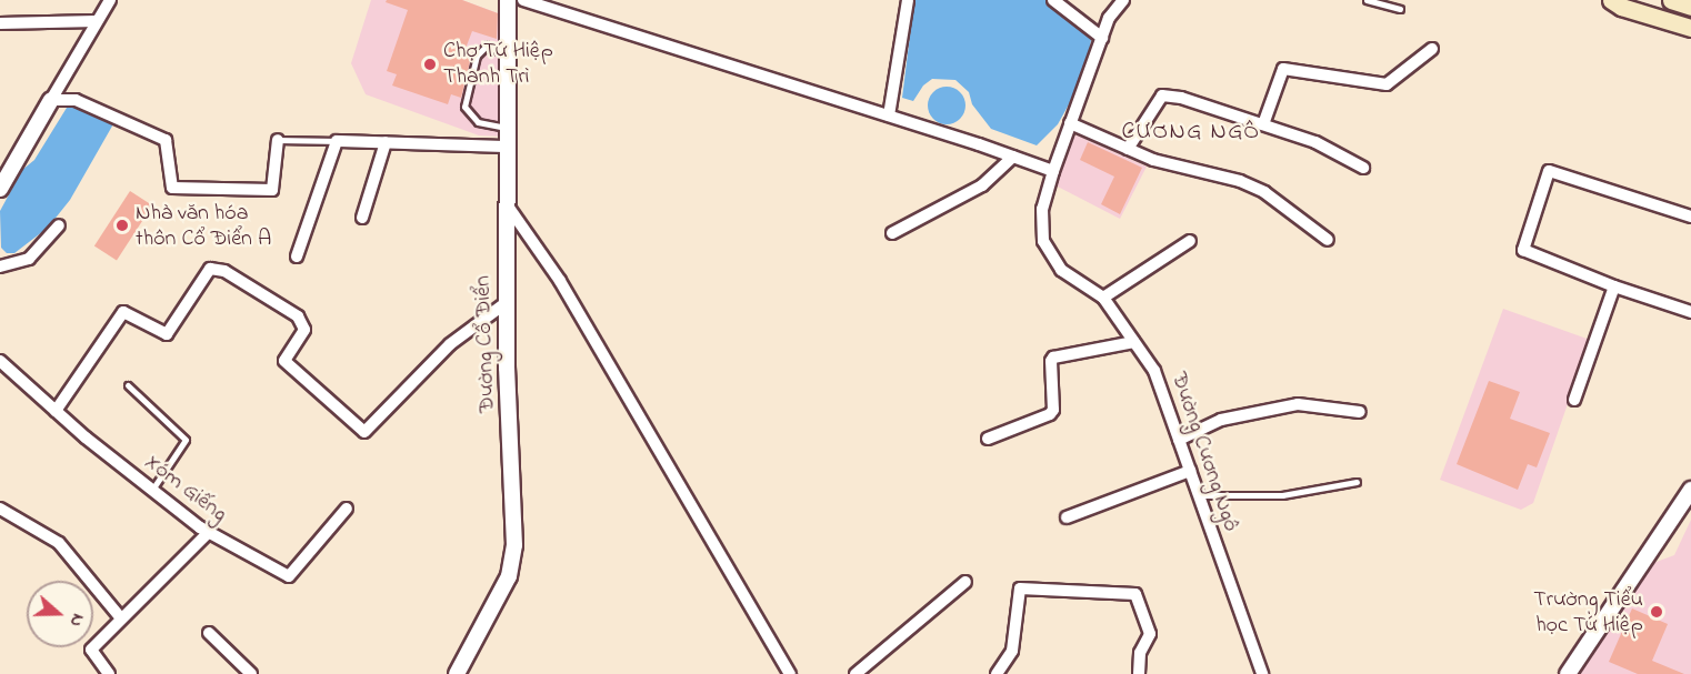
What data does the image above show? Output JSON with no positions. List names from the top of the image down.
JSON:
{
  "streets": {
    "street": ["Đường Cổ Điển", "Đường Cương Ngô", "Xóm Giếng"]
  },
  "districts": ["CƯƠNG NGÔ"],
  "places": ["Chợ Tứ Hiệp Thanh Trì", "Nhà văn hóa thôn Cổ Điển A", "Trường Tiểu học Tứ Hiệp"],
  "north": "right"
}
